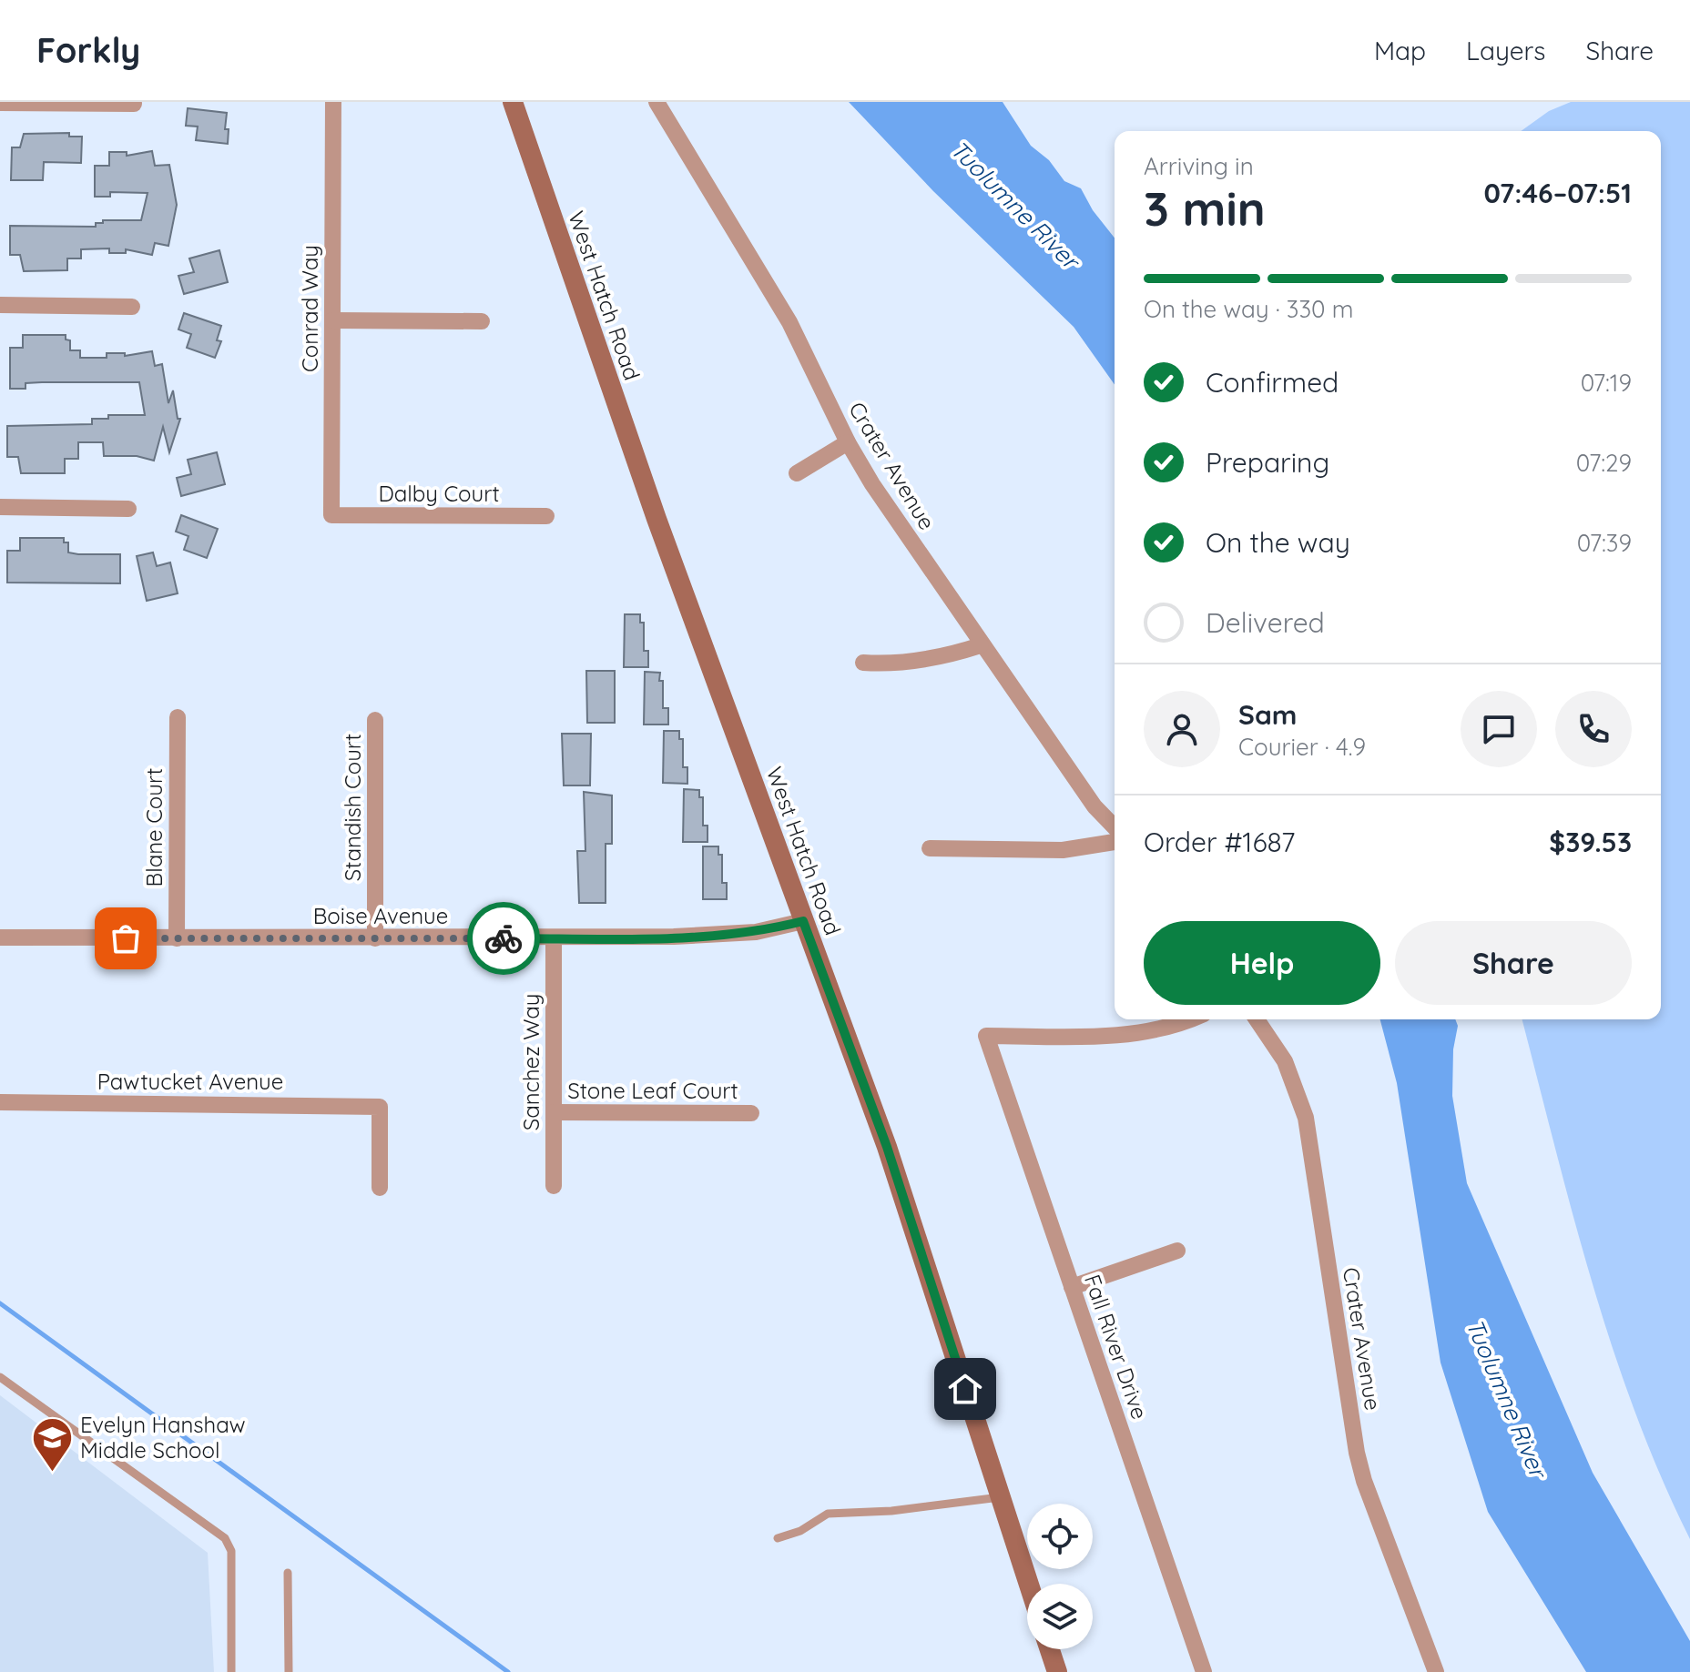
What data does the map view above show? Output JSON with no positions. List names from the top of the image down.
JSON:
{
  "streets": {
    "main road": ["West Hatch Road"],
    "street": [
      "Conrad Way",
      "Crater Avenue",
      "Dalby Court",
      "Standish Court",
      "Blane Court",
      "Boise Avenue",
      "Sanchez Way",
      "Pawtucket Avenue",
      "Stone Leaf Court",
      "Fall River Drive"
    ]
  },
  "crossings": [
    ["West Hatch Road", "Boise Avenue"],
    ["Conrad Way", "Dalby Court"],
    ["Standish Court", "Boise Avenue"],
    ["Blane Court", "Boise Avenue"],
    ["Boise Avenue", "Sanchez Way"],
    ["Sanchez Way", "Stone Leaf Court"]
  ],
  "water": ["Tuolumne River"],
  "places": {
    "school or university": ["Evelyn Hanshaw Middle School"]
  },
  "page": {
    "header": "Forkly",
    "nav": ["Map", "Layers", "Share"],
    "heading": ["3 min", "Arriving in", "07:46–07:51"],
    "panel": [
      "Sam",
      "Courier · 4.9",
      "Order #1687",
      "$39.53"
    ],
    "bar": "On the way · 330 m",
    "list": [
      ["Confirmed", "07:19"],
      ["Preparing", "07:29"],
      ["On the way", "07:39"],
      "Delivered"
    ],
    "buttons": ["Help", "Share"]
  }
}
